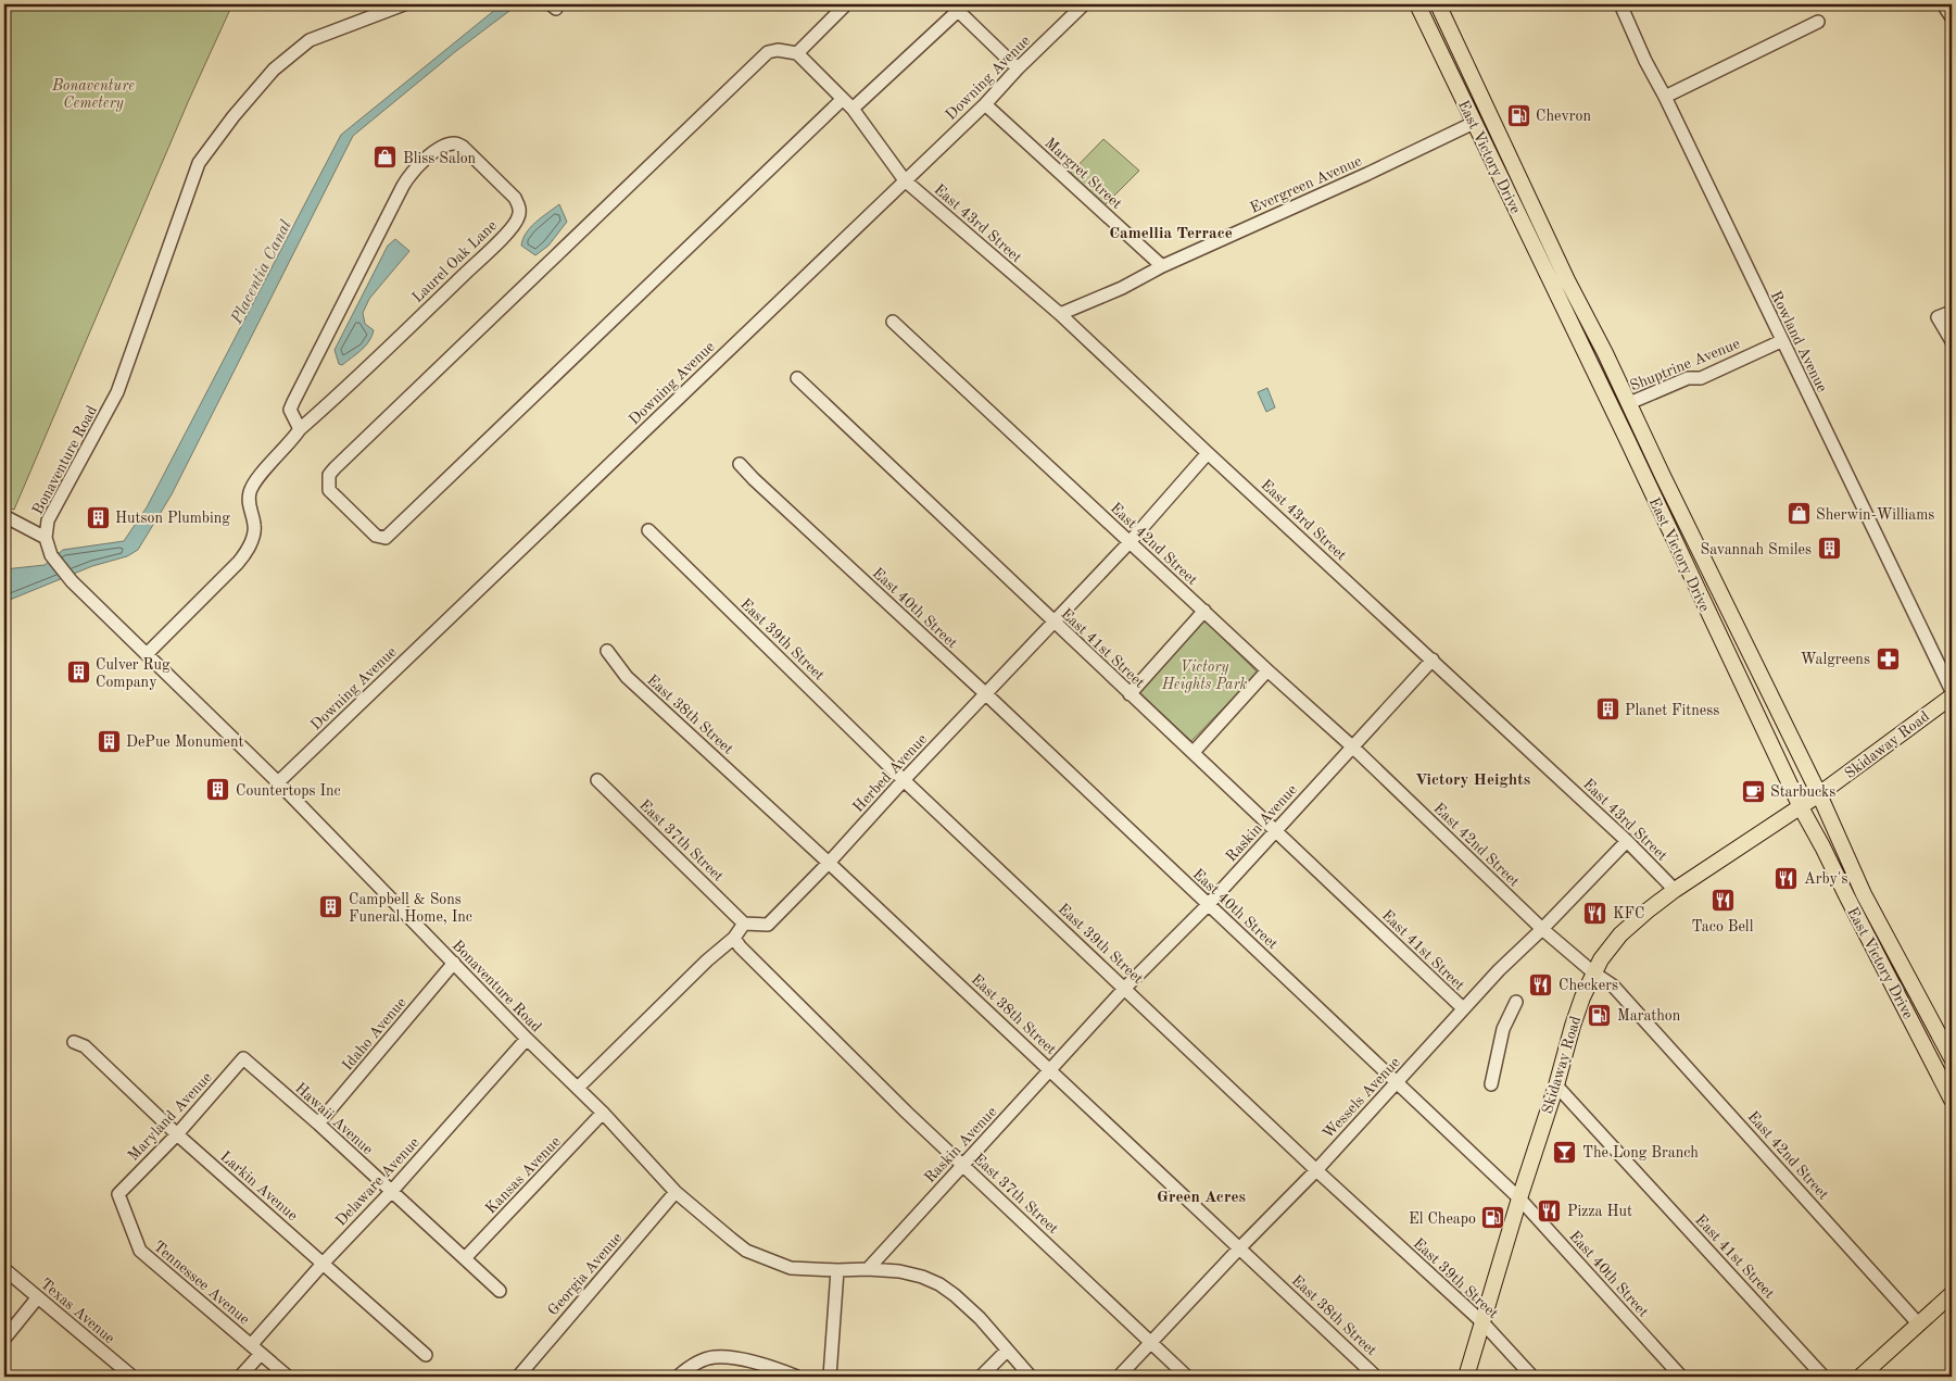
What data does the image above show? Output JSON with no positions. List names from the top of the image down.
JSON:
{
  "streets": {
    "main road": ["East Victory Drive", "Skidaway Road"],
    "street": [
      "Downing Avenue",
      "Margret Street",
      "Evergreen Avenue",
      "East 43rd Street",
      "Laurel Oak Lane",
      "Rowland Avenue",
      "Shuptrine Avenue",
      "Bonaventure Road",
      "East 42nd Street",
      "East 40th Street",
      "East 39th Street",
      "East 41st Street",
      "East 38th Street",
      "Herbed Avenue",
      "Raskin Avenue",
      "East 37th Street",
      "Idaho Avenue",
      "Wessels Avenue",
      "Maryland Avenue",
      "Hawaii Avenue",
      "Kansas Avenue",
      "Delaware Avenue",
      "Larkin Avenue",
      "Georgia Avenue",
      "Tennessee Avenue",
      "Texas Avenue"
    ]
  },
  "crossings": [
    ["Downing Avenue", "Margret Street"],
    ["Downing Avenue", "East 43rd Street"],
    ["Downing Avenue", "Bonaventure Road"],
    ["East Victory Drive", "Evergreen Avenue"],
    ["East Victory Drive", "Shuptrine Avenue"],
    ["East Victory Drive", "Skidaway Road"],
    ["Margret Street", "Evergreen Avenue"],
    ["Evergreen Avenue", "East 43rd Street"],
    ["East 43rd Street", "Skidaway Road"],
    ["East 43rd Street", "Herbed Avenue"],
    ["East 43rd Street", "Raskin Avenue"],
    ["East 43rd Street", "Wessels Avenue"],
    ["Laurel Oak Lane", "Bonaventure Road"],
    ["Rowland Avenue", "Shuptrine Avenue"],
    ["Bonaventure Road", "Raskin Avenue"],
    ["Bonaventure Road", "Idaho Avenue"],
    ["Bonaventure Road", "Kansas Avenue"],
    ["Bonaventure Road", "Delaware Avenue"],
    ["Bonaventure Road", "Georgia Avenue"],
    ["East 42nd Street", "Skidaway Road"],
    ["East 42nd Street", "Herbed Avenue"],
    ["East 42nd Street", "Raskin Avenue"],
    ["East 42nd Street", "Wessels Avenue"],
    ["East 40th Street", "Skidaway Road"],
    ["East 40th Street", "Herbed Avenue"],
    ["East 40th Street", "Raskin Avenue"],
    ["East 40th Street", "Wessels Avenue"],
    ["East 39th Street", "Skidaway Road"],
    ["East 39th Street", "Herbed Avenue"],
    ["East 39th Street", "Raskin Avenue"],
    ["East 39th Street", "Wessels Avenue"],
    ["East 41st Street", "Skidaway Road"],
    ["East 41st Street", "Herbed Avenue"],
    ["East 41st Street", "Raskin Avenue"],
    ["East 41st Street", "Wessels Avenue"],
    ["East 38th Street", "Herbed Avenue"],
    ["East 38th Street", "Raskin Avenue"],
    ["East 38th Street", "Wessels Avenue"],
    ["Herbed Avenue", "East 37th Street"],
    ["Raskin Avenue", "East 37th Street"],
    ["East 37th Street", "Wessels Avenue"],
    ["Idaho Avenue", "Hawaii Avenue"],
    ["Maryland Avenue", "Hawaii Avenue"],
    ["Maryland Avenue", "Larkin Avenue"],
    ["Maryland Avenue", "Tennessee Avenue"],
    ["Hawaii Avenue", "Kansas Avenue"],
    ["Hawaii Avenue", "Delaware Avenue"],
    ["Delaware Avenue", "Larkin Avenue"],
    ["Delaware Avenue", "Tennessee Avenue"]
  ],
  "districts": ["Camellia Terrace", "Victory Heights", "Green Acres"],
  "water": ["Placentia Canal"],
  "parks": ["Bonaventure Cemetery", "Victory Heights Park"],
  "places": {
    "fuel station": ["Chevron", "Marathon", "El Cheapo"],
    "shop": ["Bliss Salon", "Sherwin-Williams"],
    "building": [
      "Hutson Plumbing",
      "Savannah Smiles",
      "Culver Rug Company",
      "Planet Fitness",
      "DePue Monument",
      "Countertops Inc",
      "Campbell & Sons Funeral Home, Inc"
    ],
    "pharmacy": ["Walgreens"],
    "cafe": ["Starbucks"],
    "restaurant": [
      "Arby's",
      "Taco Bell",
      "KFC",
      "Checkers",
      "Pizza Hut"
    ],
    "bar": ["The Long Branch"]
  }
}
